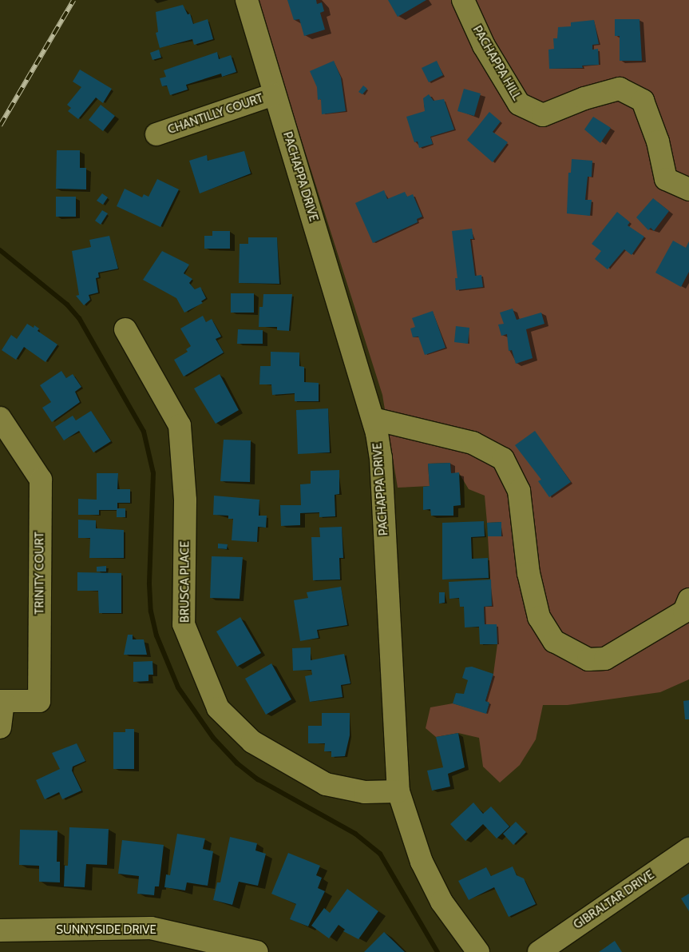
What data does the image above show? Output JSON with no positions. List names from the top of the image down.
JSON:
{
  "streets": {
    "street": [
      "PACHAPPA HILL",
      "CHANTILLY COURT",
      "PACHAPPA DRIVE",
      "TRINITY COURT",
      "BRUSCA PLACE",
      "GIBRALTAR DRIVE",
      "SUNNYSIDE DRIVE"
    ]
  },
  "crossings": [
    ["CHANTILLY COURT", "PACHAPPA DRIVE"],
    ["PACHAPPA DRIVE", "BRUSCA PLACE"]
  ]
}
